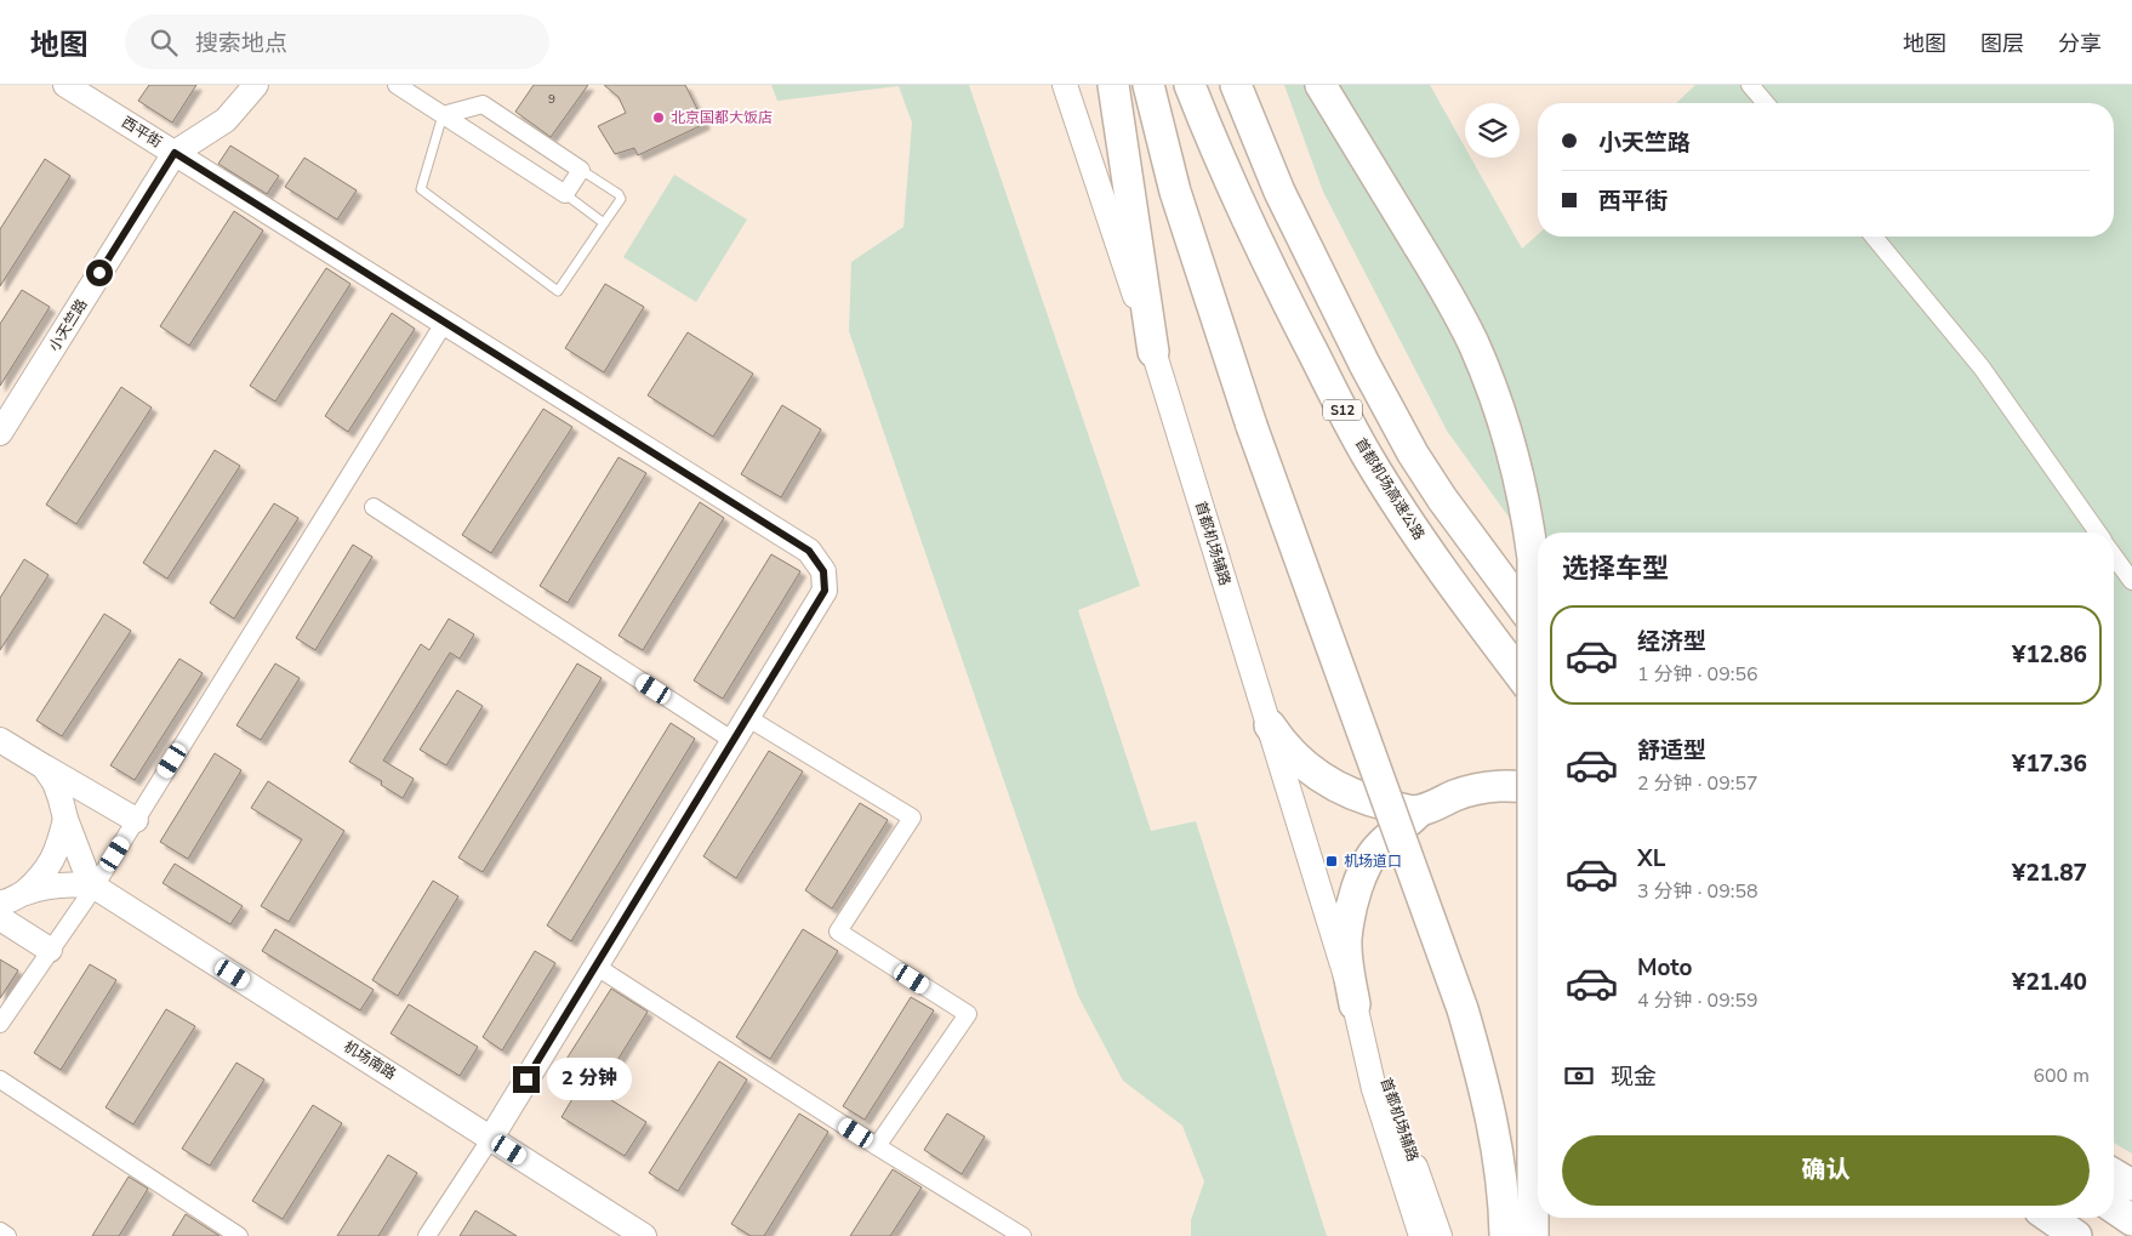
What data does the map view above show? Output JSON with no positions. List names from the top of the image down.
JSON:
{
  "streets": {
    "highway": ["S12", "首都机场高速公路"],
    "street": [
      "西平街",
      "小天竺路",
      "首都机场辅路",
      "机场南路"
    ]
  },
  "crossings": [
    ["西平街", "小天竺路"],
    ["西平街", "机场南路"]
  ],
  "places": {
    "other": ["北京国都大饭店"],
    "transit": ["机场道口"]
  },
  "house_numbers": ["9"],
  "page": {
    "header": "地图",
    "search": "搜索地点",
    "nav": ["地图", "图层", "分享"],
    "banner": ["小天竺路", "西平街"],
    "heading": "选择车型",
    "list": [
      {
        "name": "经济型",
        "note": "1 分钟 · 09:56",
        "value": "¥12.86"
      },
      {
        "name": "舒适型",
        "note": "2 分钟 · 09:57",
        "value": "¥17.36"
      },
      {
        "name": "XL",
        "note": "3 分钟 · 09:58",
        "value": "¥21.87"
      },
      {
        "name": "Moto",
        "note": "4 分钟 · 09:59",
        "value": "¥21.40"
      }
    ],
    "pay": ["现金", "600 m"],
    "bubble": "2 分钟",
    "buttons": "确认"
  }
}
